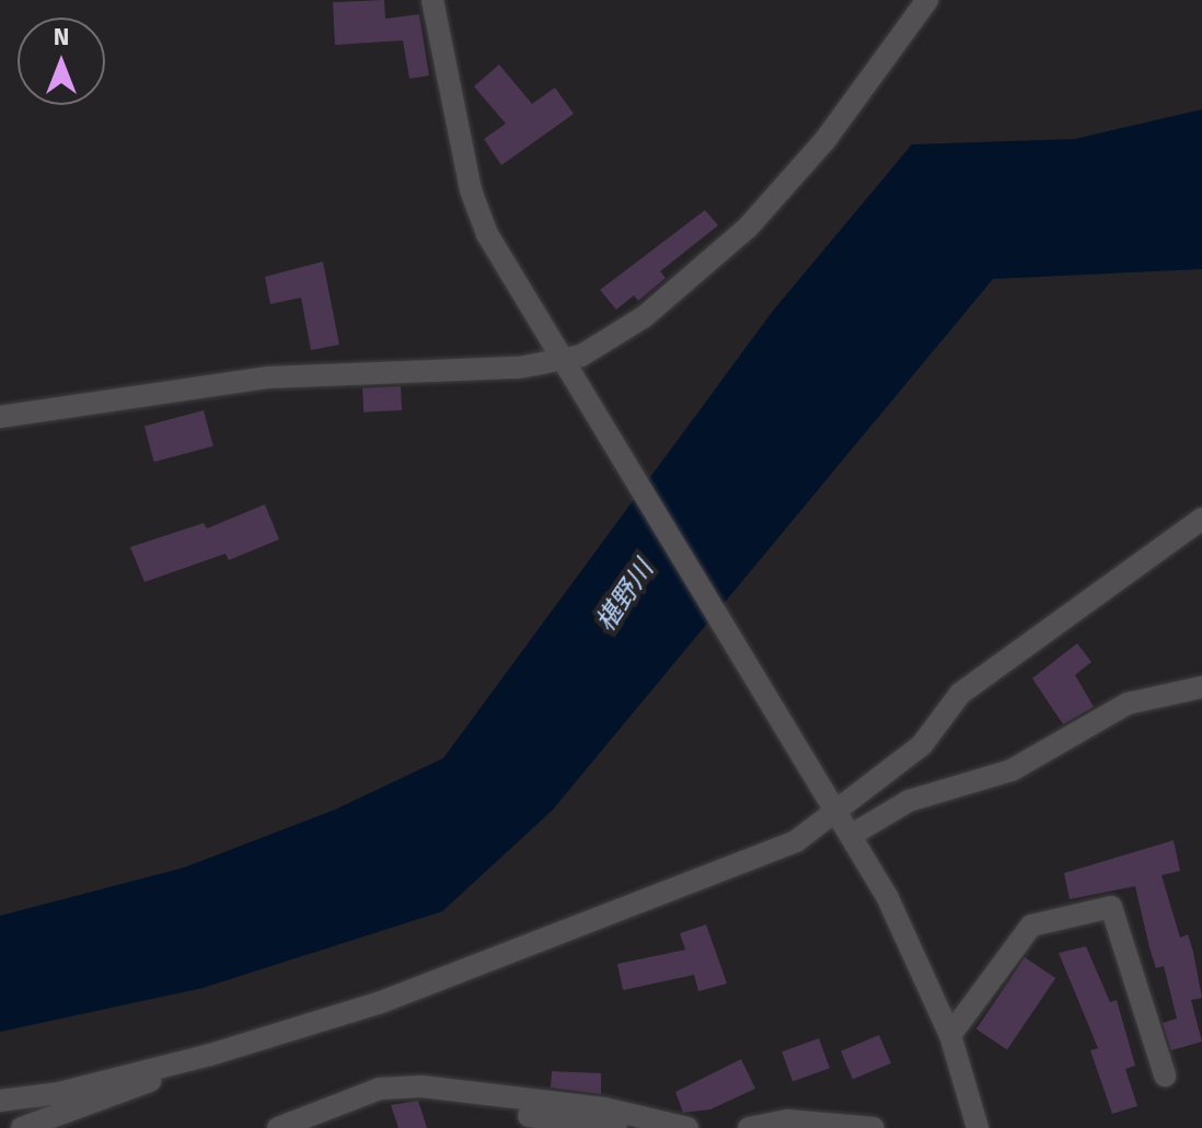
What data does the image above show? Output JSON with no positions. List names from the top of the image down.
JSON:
{
  "water": ["椹野川"],
  "north": "top"
}
